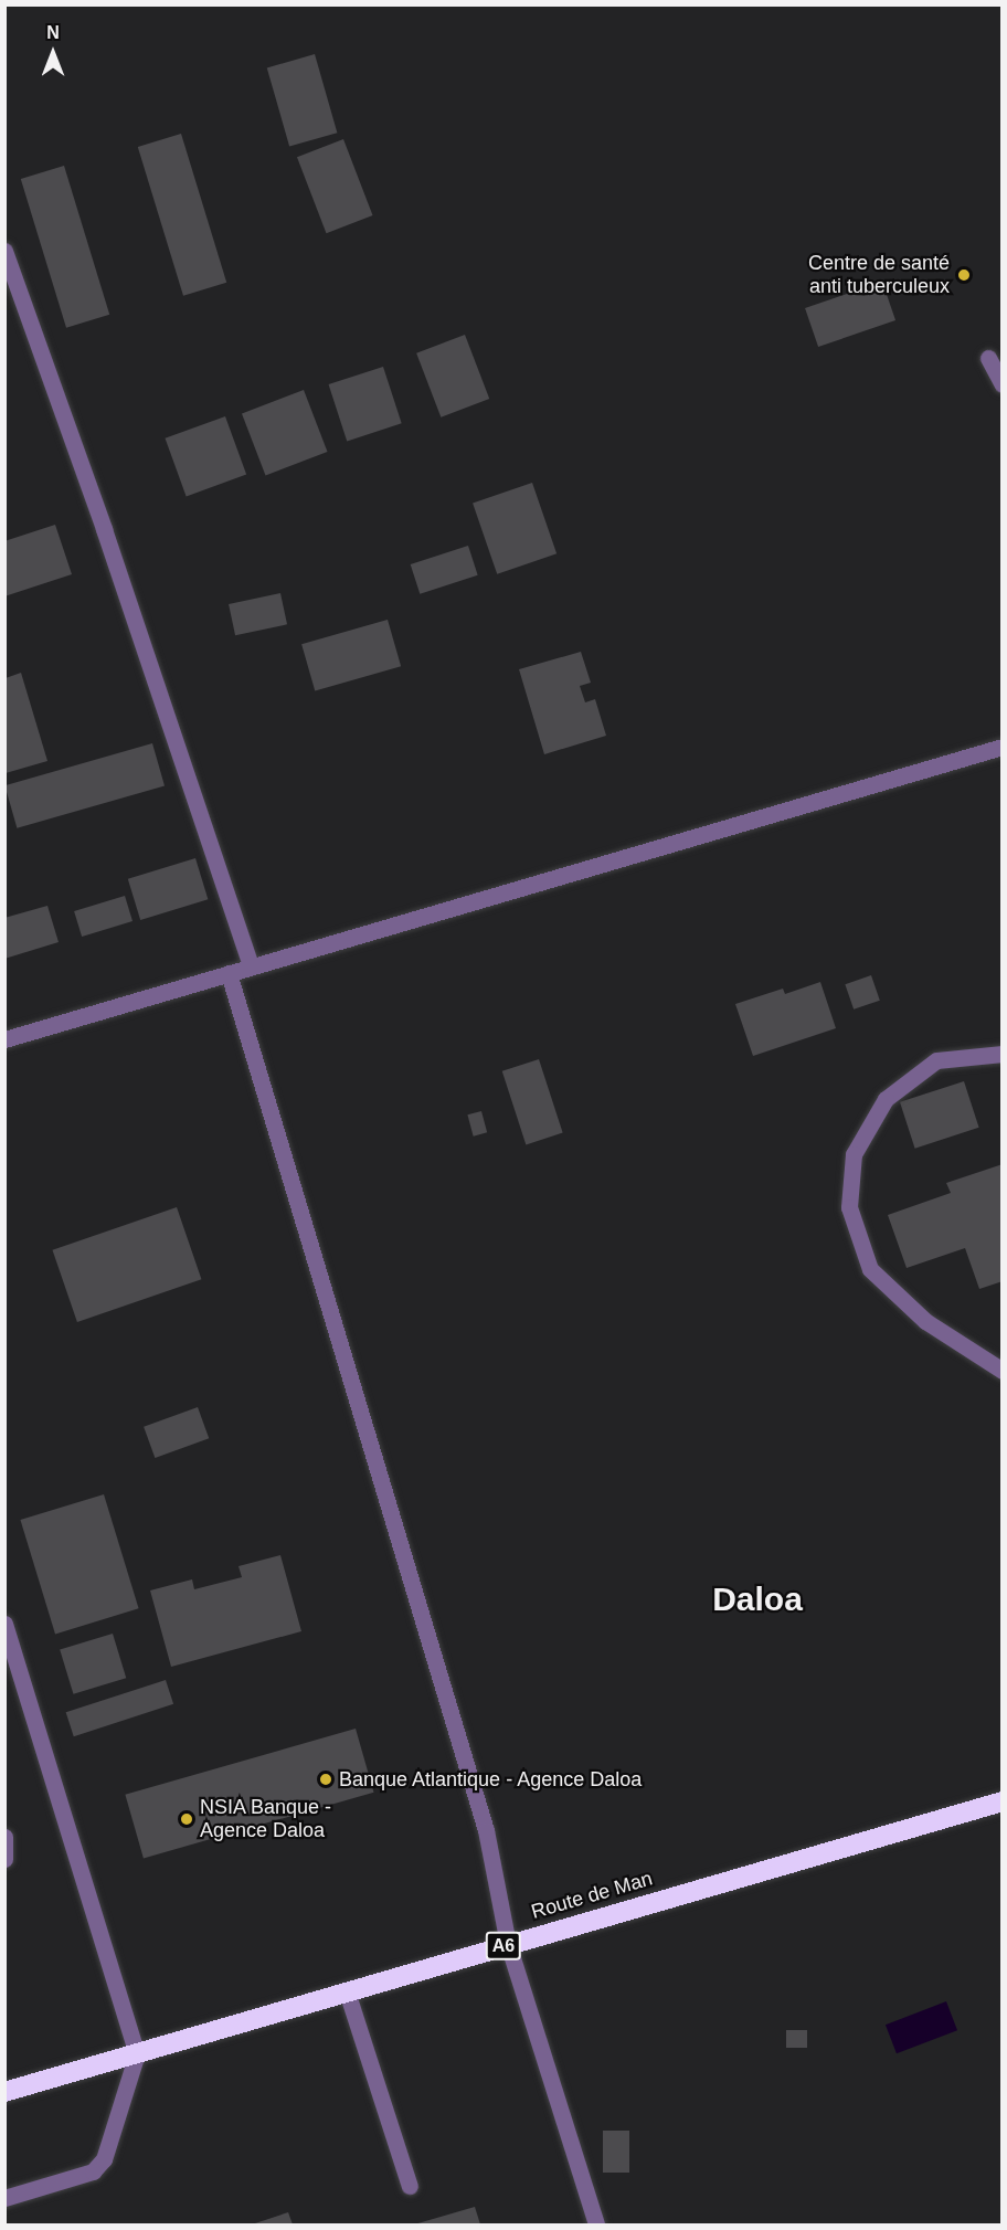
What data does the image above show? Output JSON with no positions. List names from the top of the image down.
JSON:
{
  "streets": {
    "highway": ["Route de Man", "A6"]
  },
  "districts": ["Daloa"],
  "places": ["Centre de santé anti tuberculeux", "Banque Atlantique - Agence Daloa", "NSIA Banque - Agence Daloa"],
  "north": "top"
}
